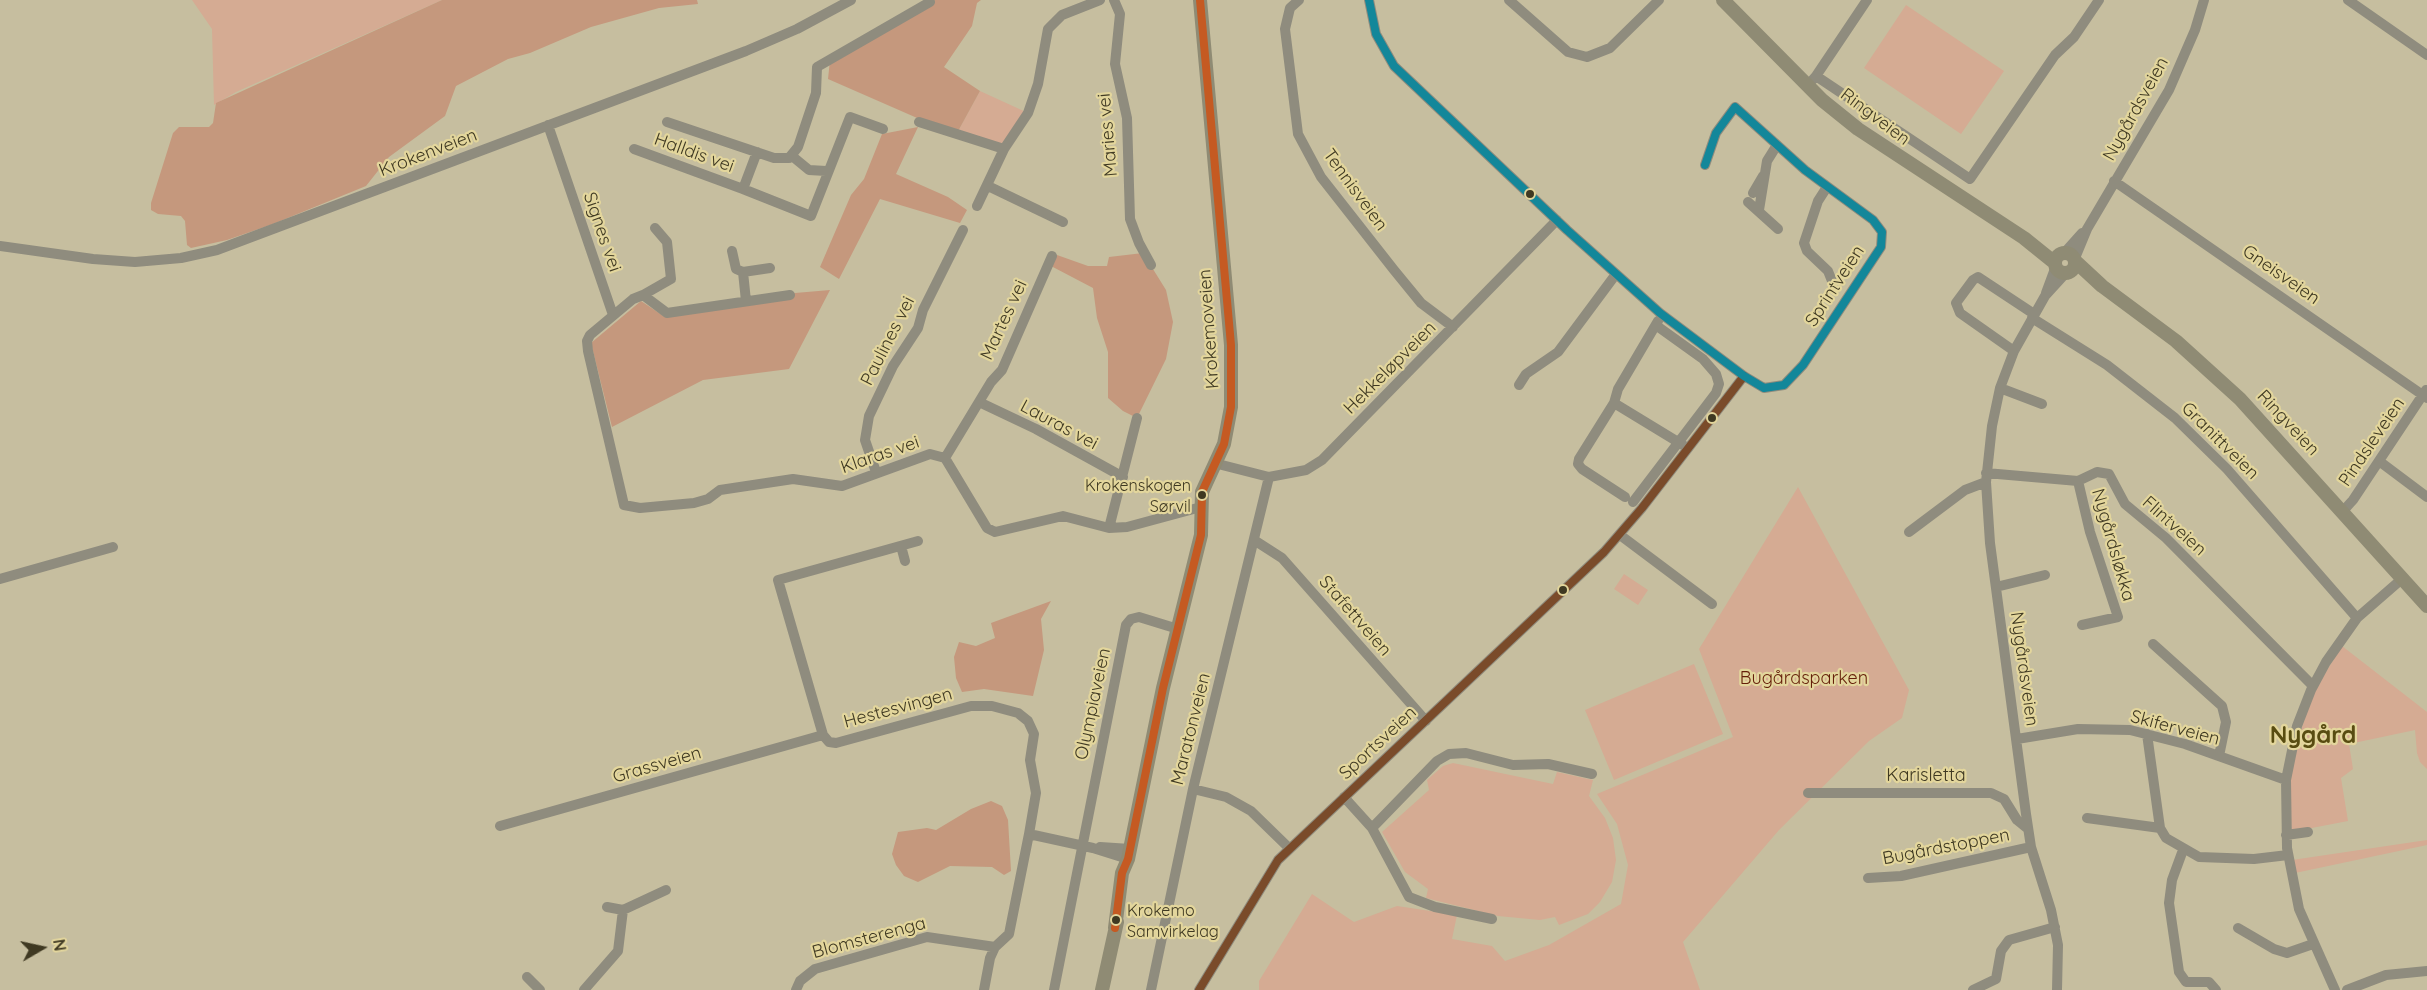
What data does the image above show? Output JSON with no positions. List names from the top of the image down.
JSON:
{
  "streets": {
    "main road": ["Ringveien", "Krokemoveien"],
    "street": [
      "Nygårdsveien",
      "Maries vei",
      "Krokenveien",
      "Halldis vei",
      "Tennisveien",
      "Signes vei",
      "Gneisveien",
      "Sprintveien",
      "Martes vei",
      "Paulines vei",
      "Hekkeløpveien",
      "Lauras vei",
      "Granittveien",
      "Pindsleveien",
      "Klaras vei",
      "Flintveien",
      "Nygårdsløkka",
      "Stafettveien",
      "Olympiaveien",
      "Hestesvingen",
      "Skiferveien",
      "Maratonveien",
      "Sportsveien",
      "Grassveien",
      "Karisletta",
      "Bugårdstoppen",
      "Blomsterenga"
    ]
  },
  "crossings": [
    ["Nygårdsveien", "Ringveien"],
    ["Nygårdsveien", "Gneisveien"],
    ["Nygårdsveien", "Granittveien"],
    ["Nygårdsveien", "Flintveien"],
    ["Nygårdsveien", "Skiferveien"],
    ["Nygårdsveien", "Karisletta"],
    ["Nygårdsveien", "Bugårdstoppen"],
    ["Ringveien", "Pindsleveien"],
    ["Krokenveien", "Signes vei"],
    ["Tennisveien", "Hekkeløpveien"],
    ["Signes vei", "Klaras vei"],
    ["Gneisveien", "Pindsleveien"],
    ["Sprintveien", "Hekkeløpveien"],
    ["Sprintveien", "Sportsveien"],
    ["Martes vei", "Lauras vei"],
    ["Martes vei", "Klaras vei"],
    ["Krokemoveien", "Hekkeløpveien"],
    ["Krokemoveien", "Klaras vei"],
    ["Krokemoveien", "Olympiaveien"],
    ["Paulines vei", "Klaras vei"],
    ["Hekkeløpveien", "Maratonveien"],
    ["Flintveien", "Nygårdsløkka"],
    ["Stafettveien", "Maratonveien"],
    ["Stafettveien", "Sportsveien"],
    ["Hestesvingen", "Grassveien"]
  ],
  "districts": ["Nygård"],
  "parks": ["Bugårdsparken"],
  "places": ["Krokenskogen Sørvil", "Krokemo Samvirkelag"],
  "north": "right"
}
